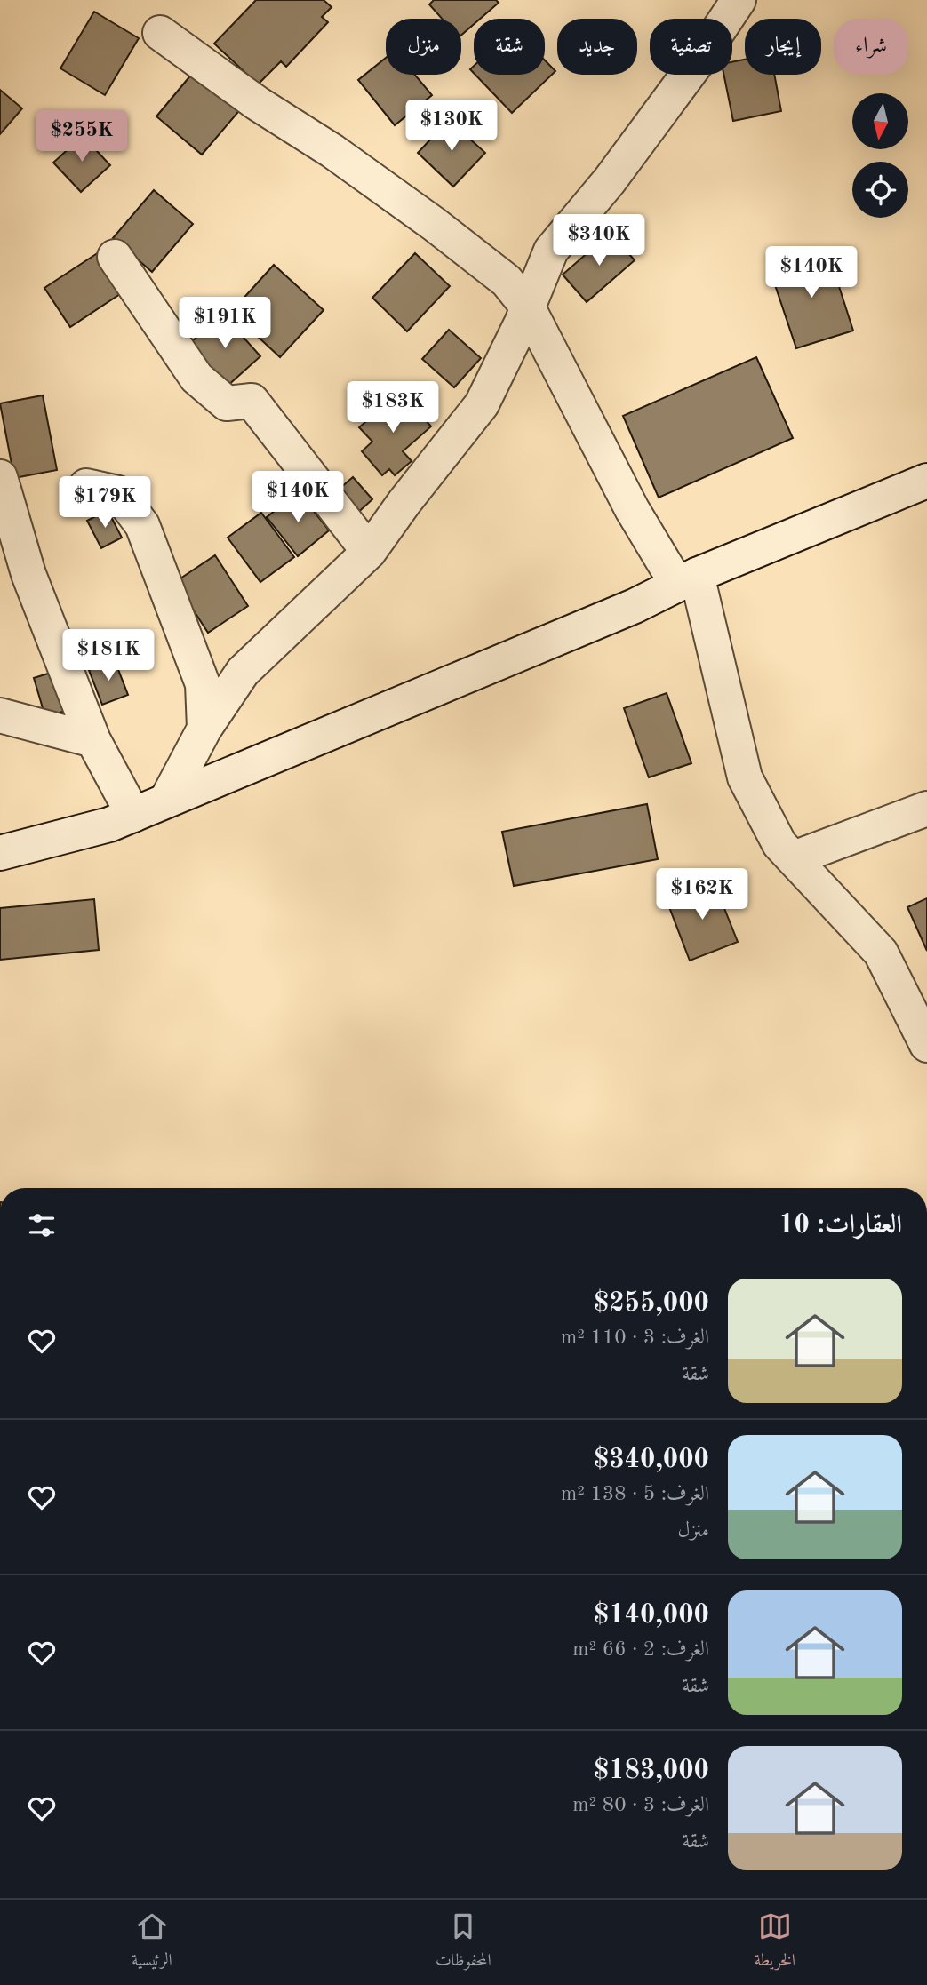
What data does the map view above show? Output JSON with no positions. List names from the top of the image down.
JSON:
{
  "north": "bottom",
  "page": {
    "chip": [
      "شراء",
      "إيجار",
      "تصفية",
      "جديد",
      "شقة",
      "منزل"
    ],
    "price": [
      "$130K",
      "$255K",
      "$340K",
      "$140K",
      "$191K",
      "$183K",
      "$140K",
      "$179K",
      "$181K",
      "$162K"
    ],
    "heading": "العقارات: 10",
    "list": [
      {
        "name": "$255,000",
        "note": "الغرف: 3 · 110 m² · شقة"
      },
      {
        "name": "$340,000",
        "note": "الغرف: 5 · 138 m² · منزل"
      },
      {
        "name": "$140,000",
        "note": "الغرف: 2 · 66 m² · شقة"
      },
      {
        "name": "$183,000",
        "note": "الغرف: 3 · 80 m² · شقة"
      }
    ],
    "tabs": ["الخريطة", "المحفوظات", "الرئيسية"]
  }
}
